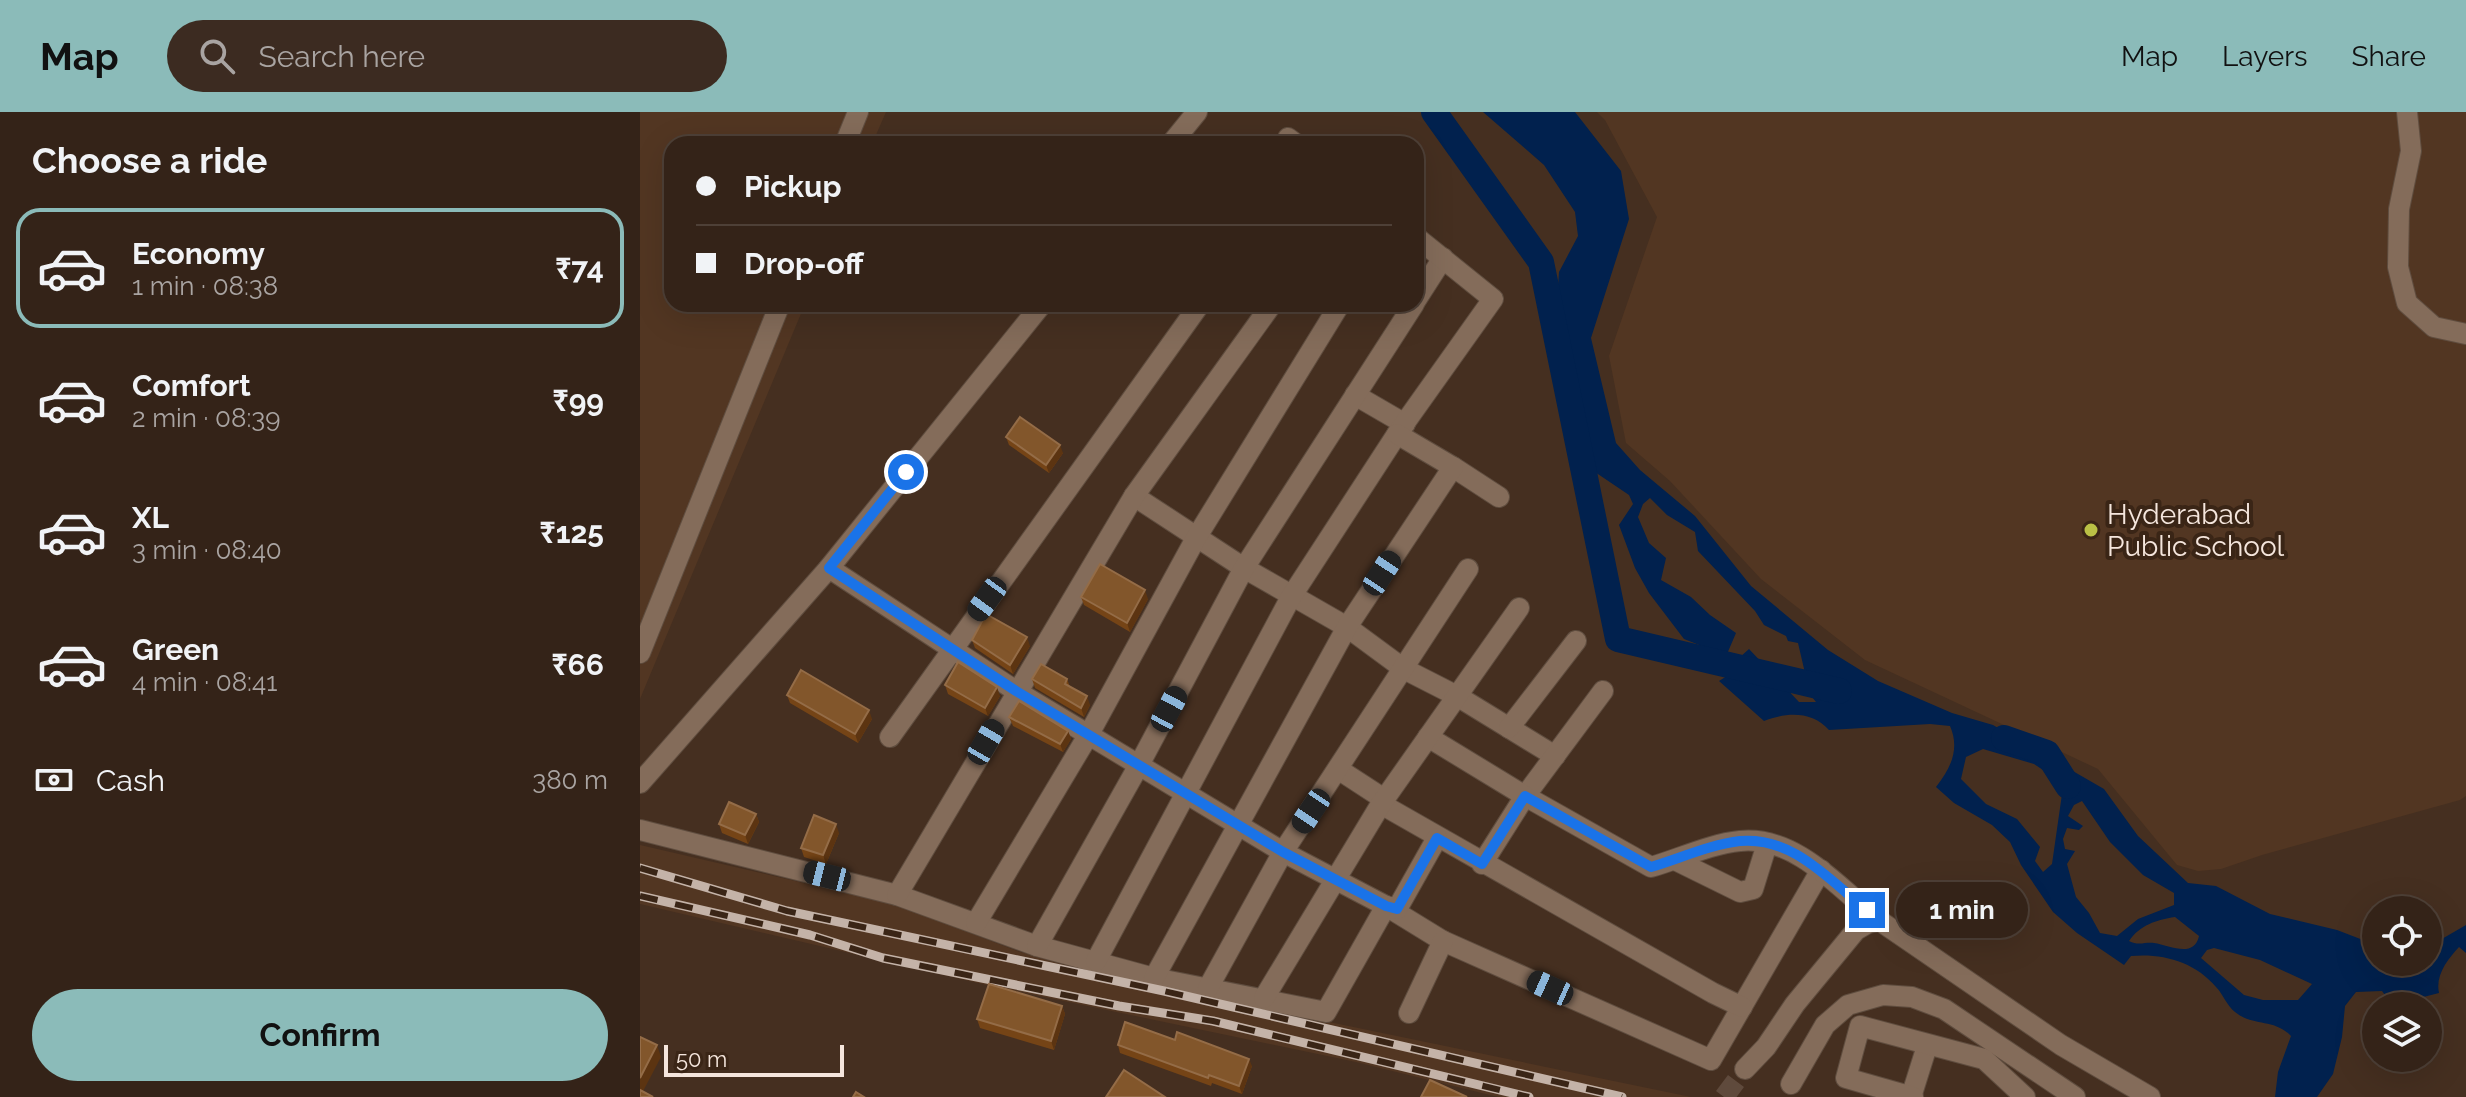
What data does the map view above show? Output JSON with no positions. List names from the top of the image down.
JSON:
{
  "places": ["Hyderabad Public School"],
  "scale_bar": "50 m",
  "page": {
    "header": "Map",
    "search": "Search here",
    "nav": ["Map", "Layers", "Share"],
    "heading": "Choose a ride",
    "banner": ["Pickup", "Drop-off"],
    "list": [
      {
        "name": "Economy",
        "note": "1 min · 08:38",
        "value": "₹74"
      },
      {
        "name": "Comfort",
        "note": "2 min · 08:39",
        "value": "₹99"
      },
      {
        "name": "XL",
        "note": "3 min · 08:40",
        "value": "₹125"
      },
      {
        "name": "Green",
        "note": "4 min · 08:41",
        "value": "₹66"
      }
    ],
    "pay": ["Cash", "380 m"],
    "bubble": "1 min",
    "buttons": "Confirm",
    "scale": "50 m"
  }
}
